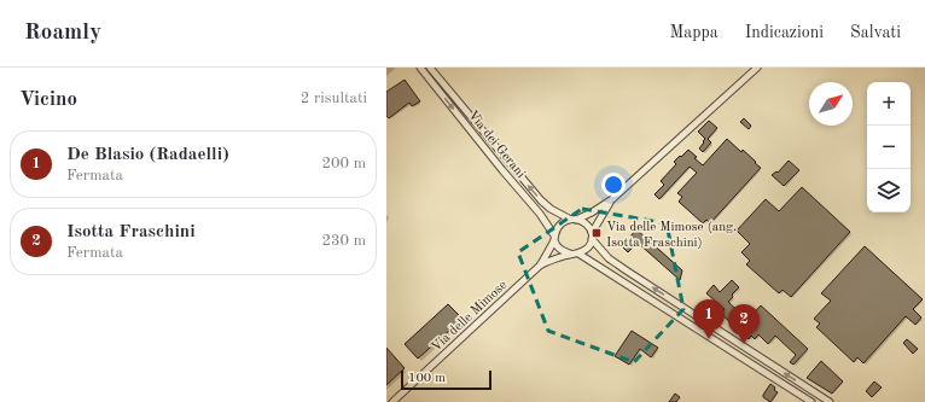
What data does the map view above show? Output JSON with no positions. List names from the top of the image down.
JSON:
{
  "streets": {
    "street": ["Via dei Gerani", "Via delle Mimose"]
  },
  "places": {
    "transit": ["Via delle Mimose (ang. Isotta Fraschini)"]
  },
  "scale_bar": "100 m",
  "north": "top right",
  "page": {
    "header": "Roamly",
    "nav": ["Mappa", "Indicazioni", "Salvati"],
    "heading": ["Vicino", "2 risultati"],
    "map_buttons": ["+", "−"],
    "list": [
      {
        "mark": "1",
        "name": "De Blasio (Radaelli)",
        "note": "Fermata",
        "value": "200 m"
      },
      {
        "mark": "2",
        "name": "Isotta Fraschini",
        "note": "Fermata",
        "value": "230 m"
      }
    ],
    "pins": ["1", "2"],
    "scale": "100 m"
  }
}
